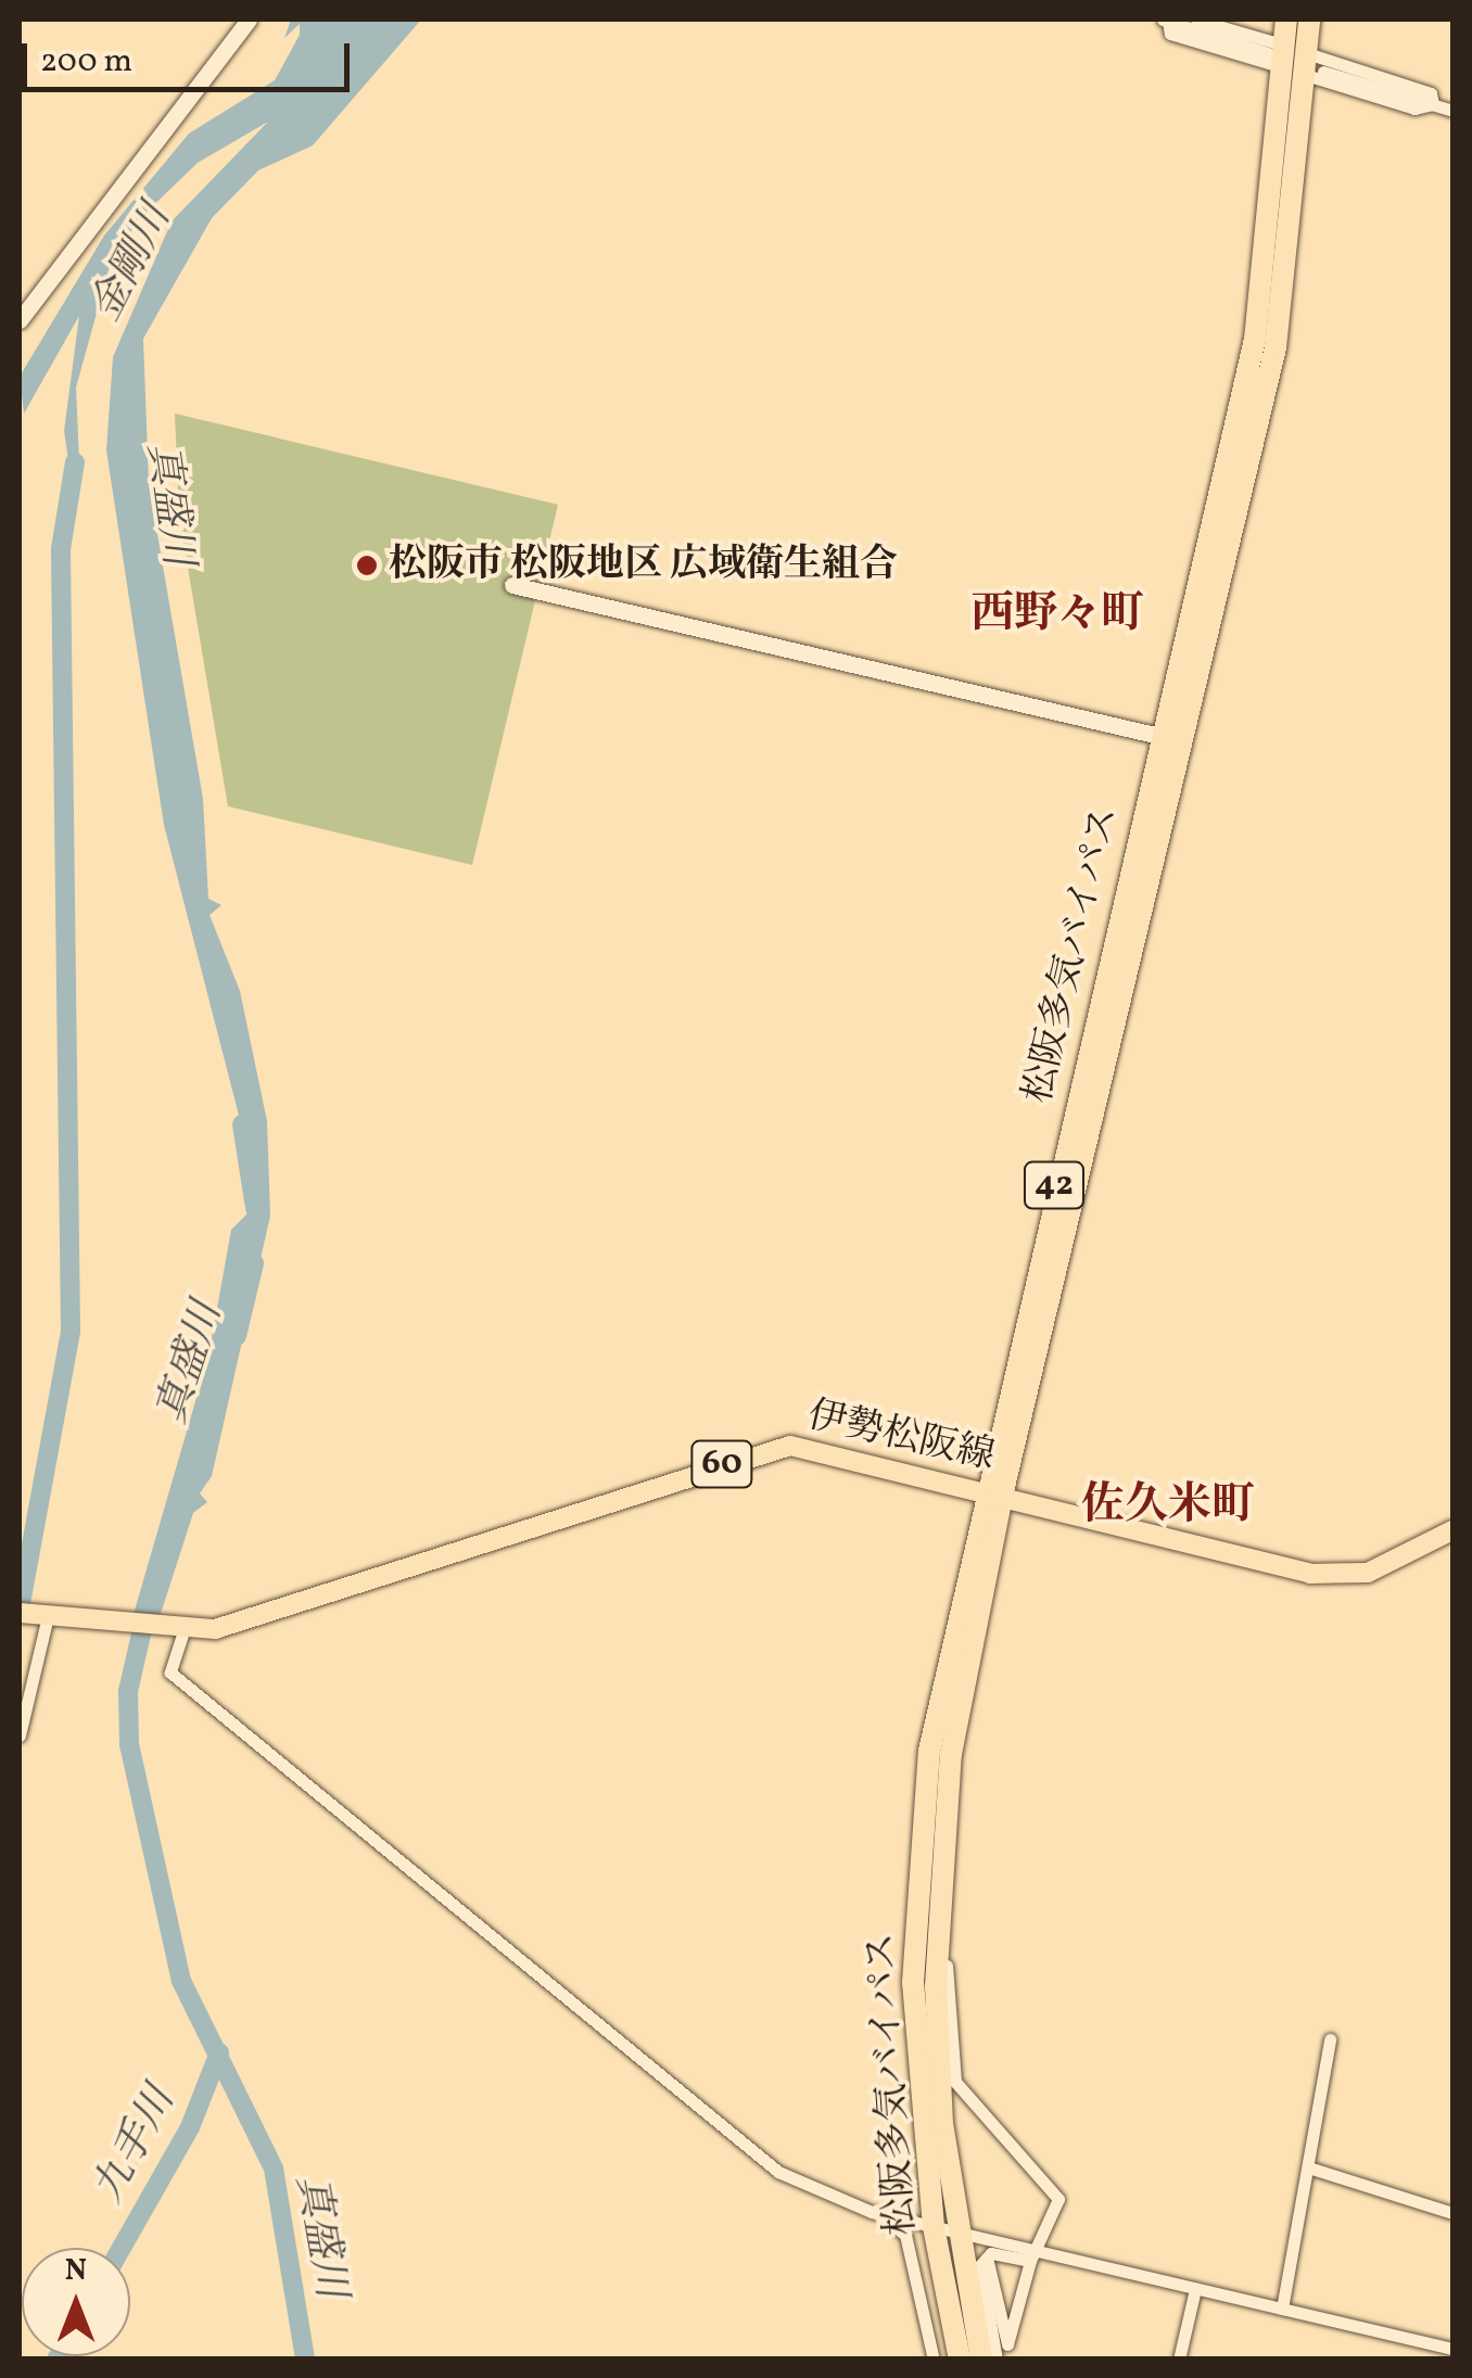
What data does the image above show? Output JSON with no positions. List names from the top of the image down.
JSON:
{
  "streets": {
    "highway": ["松阪多気バイパス", "42"],
    "main road": ["伊勢松阪線", "60"]
  },
  "crossings": [
    ["松阪多気バイパス", "伊勢松阪線"]
  ],
  "districts": ["西野々町", "佐久米町"],
  "water": ["金剛川", "真盛川", "九手川"],
  "places": ["松阪市 松阪地区 広域衛生組合"],
  "scale_bar": "200 m",
  "north": "top"
}
